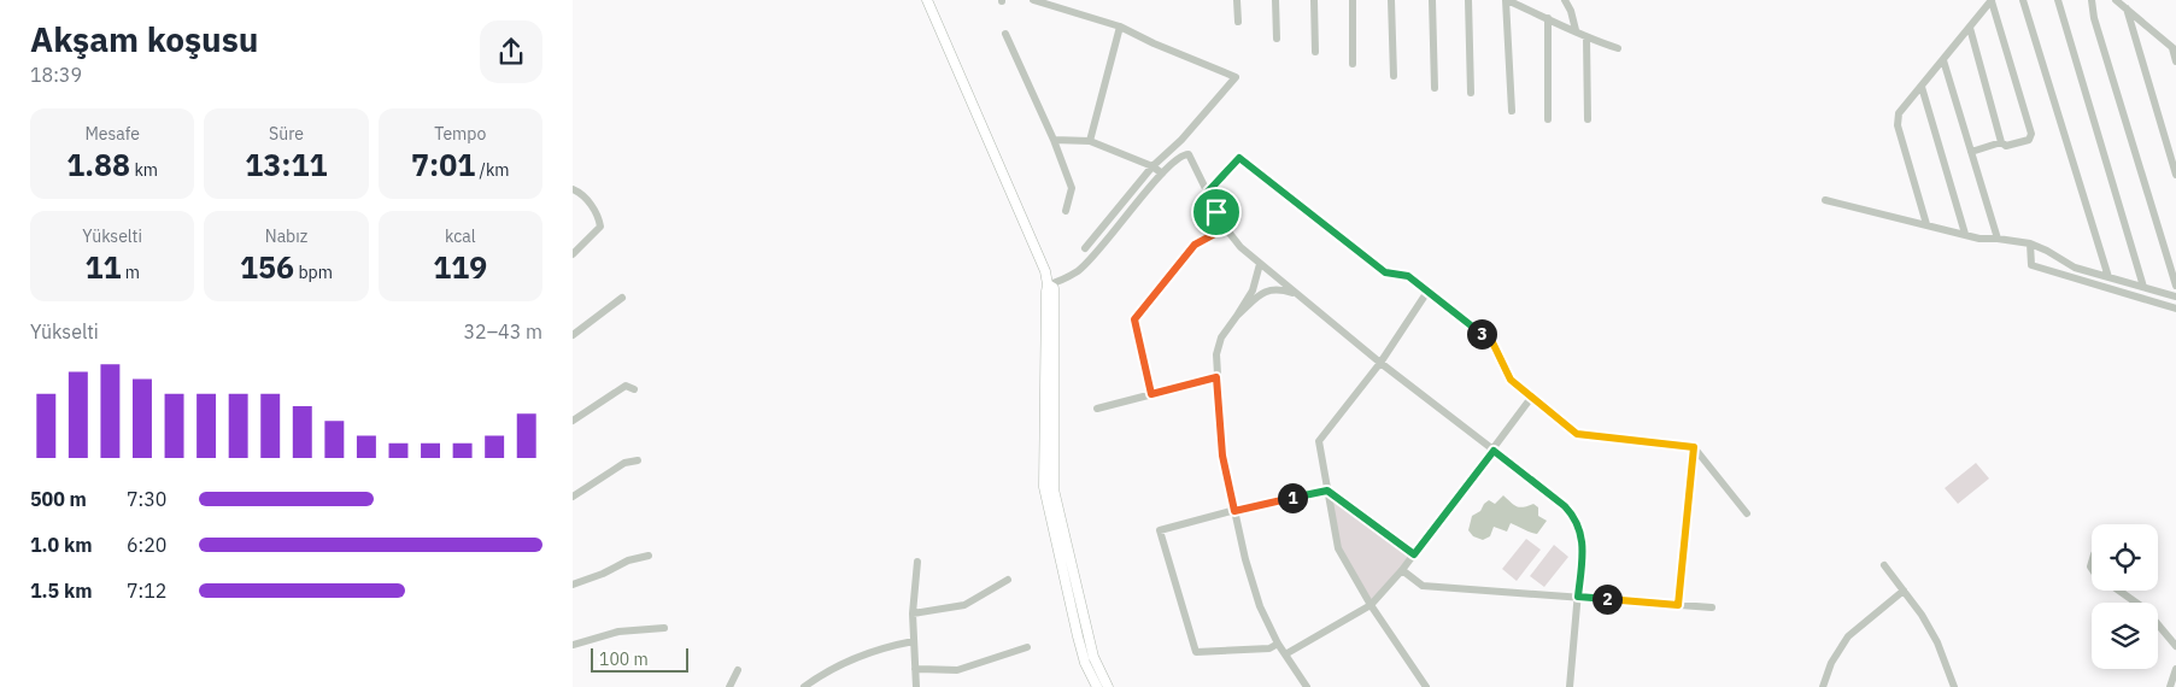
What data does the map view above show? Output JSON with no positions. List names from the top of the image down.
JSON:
{
  "scale_bar": "100 m",
  "page": {
    "heading": ["Akşam koşusu", "18:39"],
    "stats": [
      ["Mesafe", "1.88 km"],
      ["Süre", "13:11"],
      ["Tempo", "7:01 /km"],
      ["Yükselti", "11 m"],
      ["Nabız", "156 bpm"],
      ["kcal", "119"]
    ],
    "chart": ["Yükselti", "32–43 m"],
    "pins": ["3", "1", "2"],
    "list": [
      {
        "name": "500 m",
        "note": "7:30"
      },
      {
        "name": "1.0 km",
        "note": "6:20"
      },
      {
        "name": "1.5 km",
        "note": "7:12"
      }
    ],
    "scale": "100 m"
  }
}
